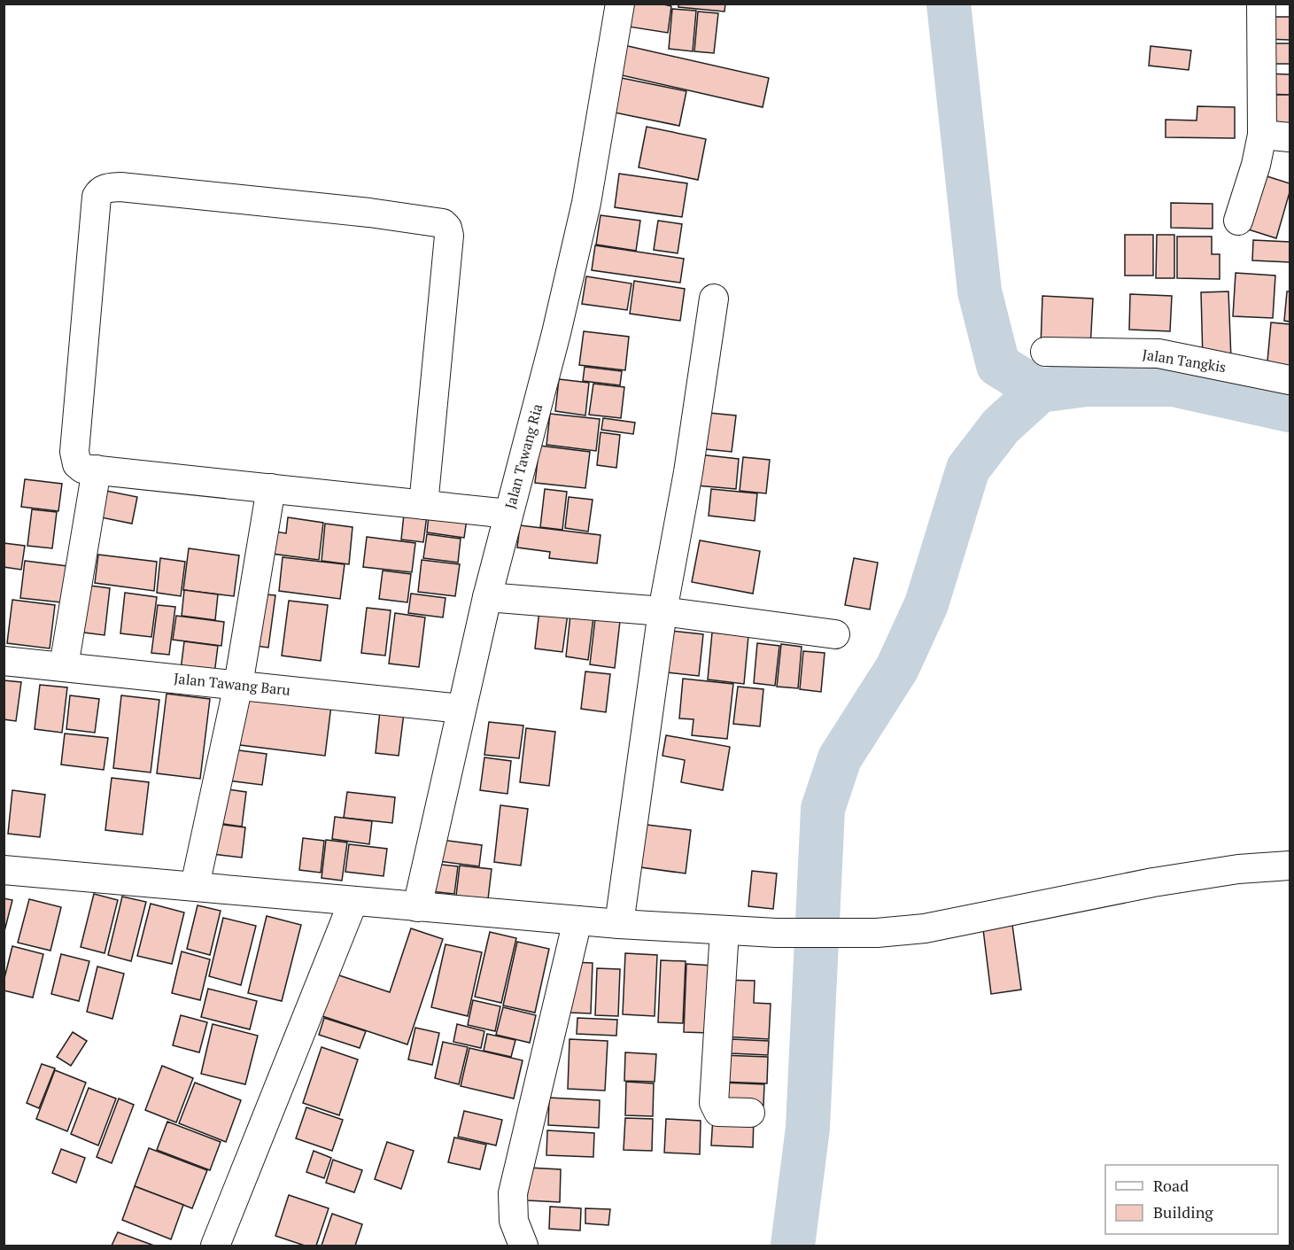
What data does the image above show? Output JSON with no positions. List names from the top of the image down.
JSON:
{
  "streets": {
    "street": ["Jalan Tangkis", "Jalan Tawang Ria", "Jalan Tawang Baru"]
  },
  "crossings": [
    ["Jalan Tawang Ria", "Jalan Tawang Baru"]
  ],
  "legend": ["Road", "Building"]
}
